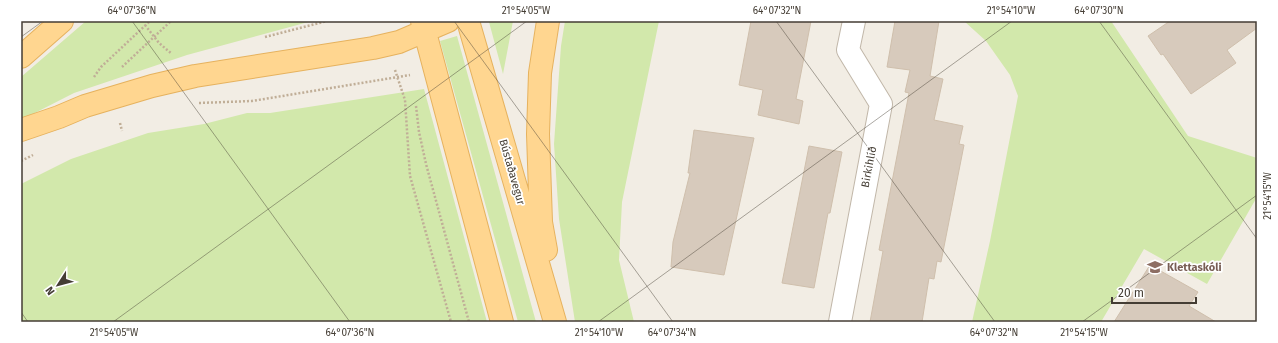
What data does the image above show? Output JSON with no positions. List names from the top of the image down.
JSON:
{
  "streets": {
    "main road": ["Bústaðavegur"],
    "street": ["Birkihlíð"]
  },
  "places": {
    "school or university": ["Klettaskóli"]
  },
  "scale_bar": "20 m",
  "north": "bottom left",
  "coordinates": [
    "64°07'36\"N",
    "21°54'05\"W",
    "64°07'32\"N",
    "21°54'10\"W",
    "64°07'30\"N",
    "21°54'15\"W",
    "64°07'34\"N"
  ]
}
